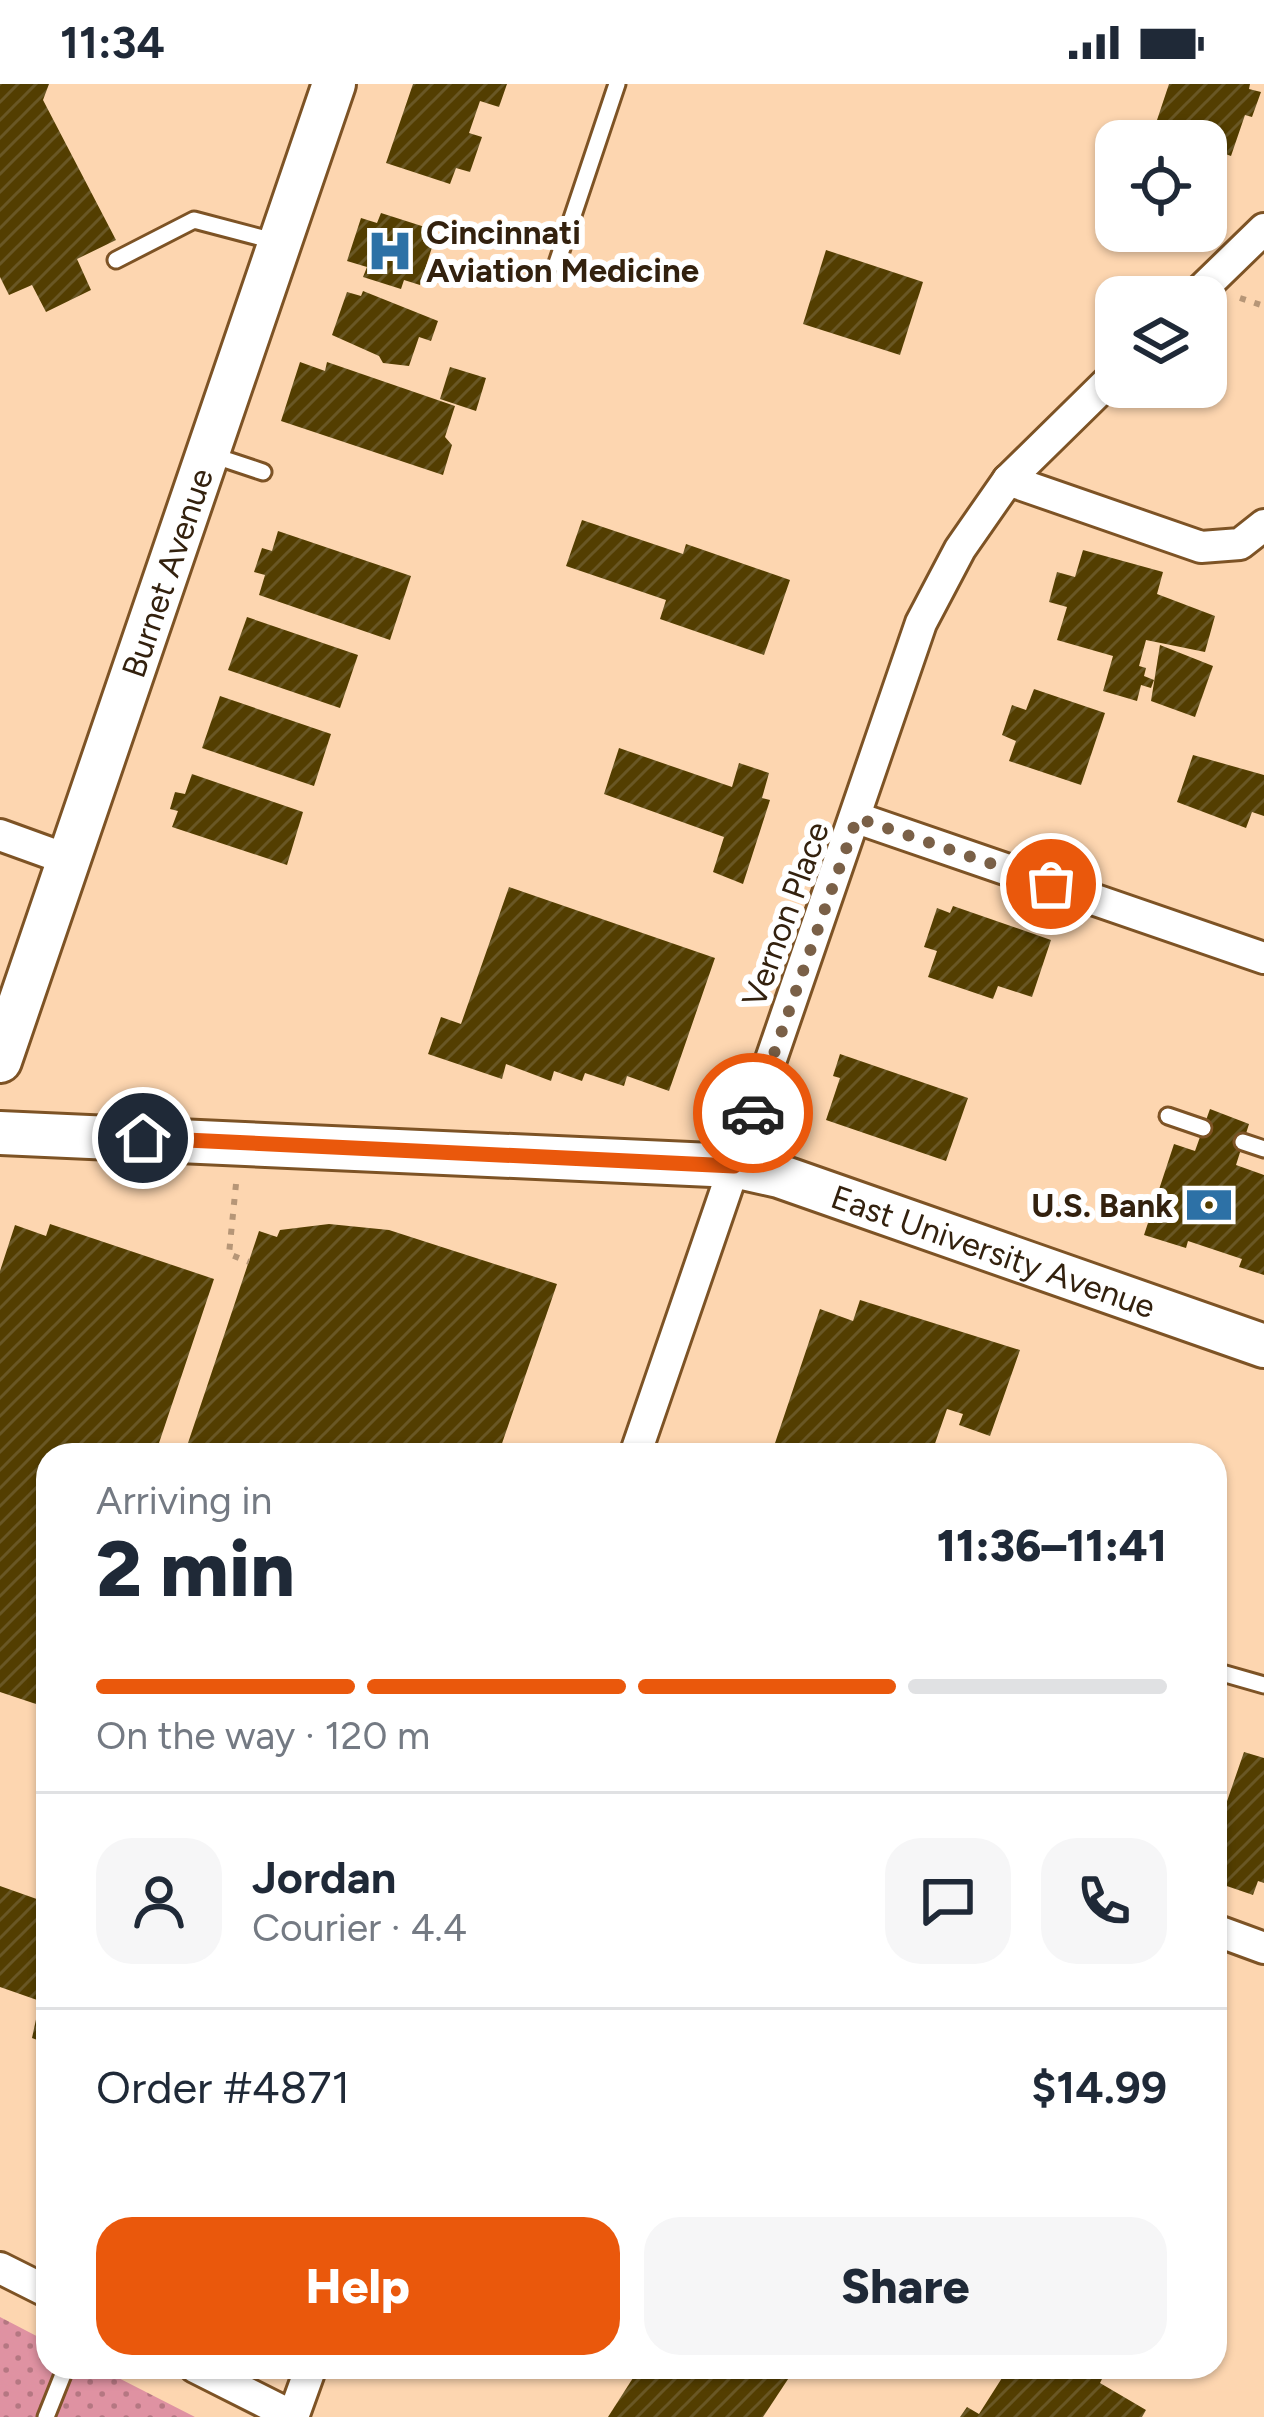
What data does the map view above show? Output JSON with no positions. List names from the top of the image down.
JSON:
{
  "streets": {
    "street": ["Burnet Avenue", "Vernon Place", "East University Avenue"]
  },
  "crossings": [
    ["Vernon Place", "East University Avenue"]
  ],
  "places": {
    "hospital": ["Cincinnati Aviation Medicine"],
    "bank": ["U.S. Bank"]
  },
  "page": {
    "status": "11:34",
    "heading": ["2 min", "Arriving in", "11:36–11:41"],
    "panel": [
      "Jordan",
      "Courier · 4.4",
      "Order #4871",
      "$14.99"
    ],
    "bar": "On the way · 120 m",
    "buttons": ["Help", "Share"]
  }
}
